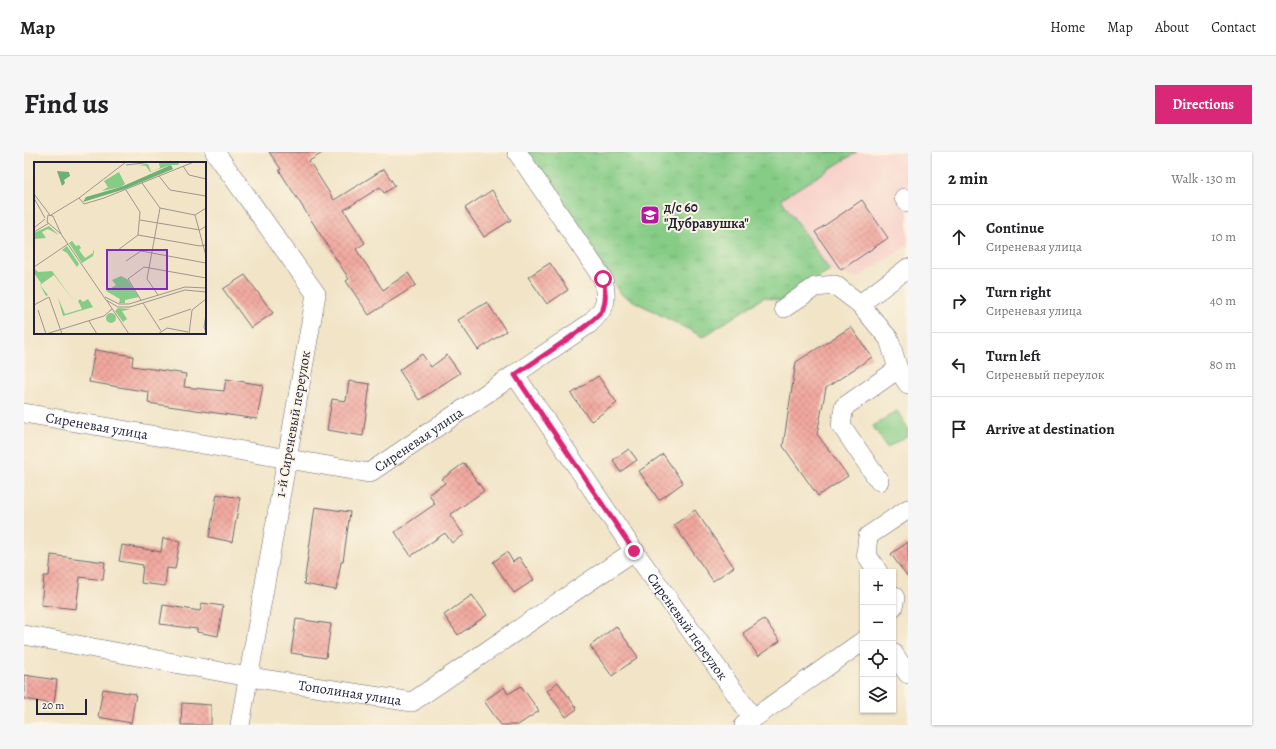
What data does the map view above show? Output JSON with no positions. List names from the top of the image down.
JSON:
{
  "streets": {
    "street": [
      "1-й Сиреневый переулок",
      "Сиреневая улица",
      "Сиреневый переулок",
      "Тополиная улица"
    ]
  },
  "crossings": [
    ["1-й Сиреневый переулок", "Сиреневая улица"],
    ["1-й Сиреневый переулок", "Тополиная улица"],
    ["Сиреневая улица", "Сиреневый переулок"],
    ["Сиреневый переулок", "Тополиная улица"]
  ],
  "places": {
    "school or university": ["д/с 60 \"Дубравушка\""]
  },
  "scale_bar": "20 m",
  "page": {
    "header": "Map",
    "nav": [
      "Home",
      "Map",
      "About",
      "Contact"
    ],
    "title": "Find us",
    "buttons": "Directions",
    "heading": ["2 min", "Walk · 130 m"],
    "list": [
      ["Continue", "Сиреневая улица", "10 m"],
      ["Turn right", "Сиреневая улица", "40 m"],
      ["Turn left", "Сиреневый переулок", "80 m"],
      "Arrive at destination"
    ],
    "map_buttons": ["+", "−"],
    "scale": "20 m"
  }
}
